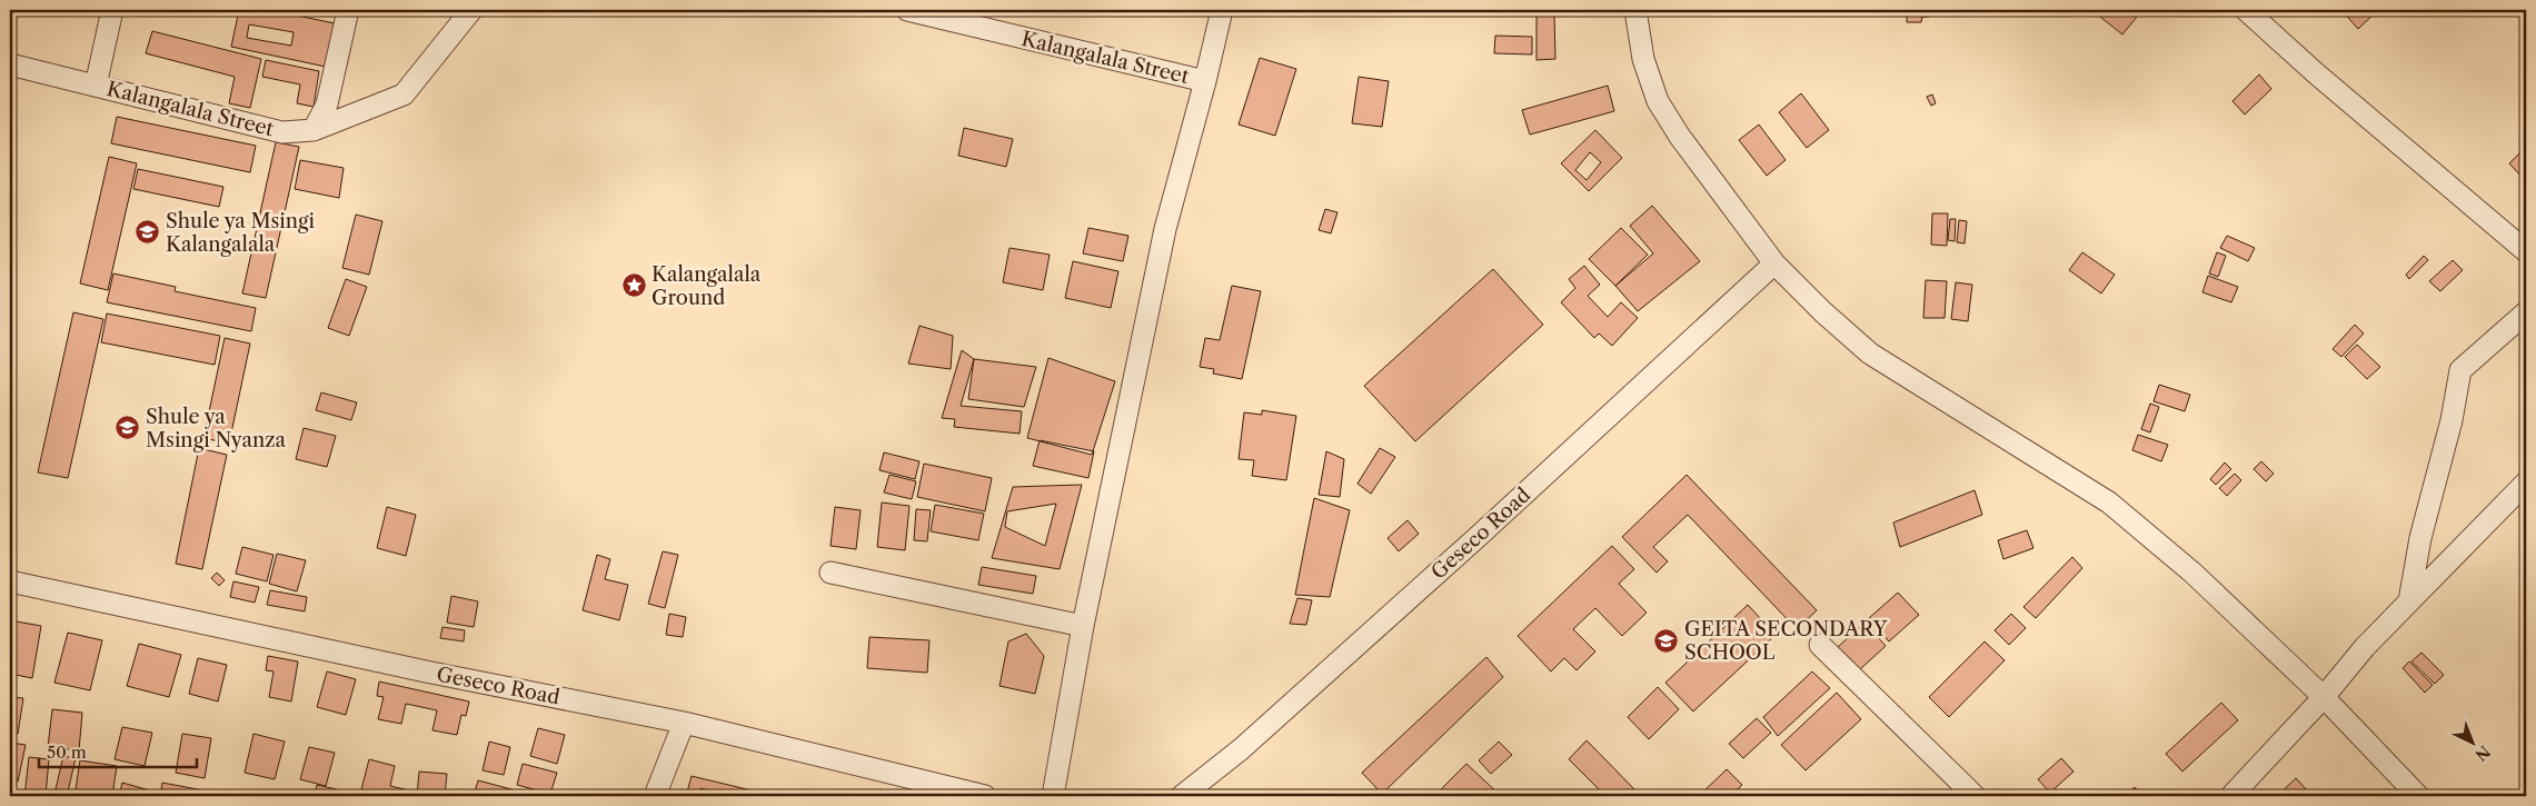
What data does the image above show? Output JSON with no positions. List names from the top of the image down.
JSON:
{
  "streets": {
    "street": ["Kalangalala Street", "Geseco Road"]
  },
  "places": {
    "school or university": ["Shule ya Msingi Kalangalala", "Shule ya Msingi Nyanza", "GEITA SECONDARY SCHOOL"],
    "place": ["Kalangalala Ground"]
  },
  "scale_bar": "50 m",
  "north": "bottom right"
}
